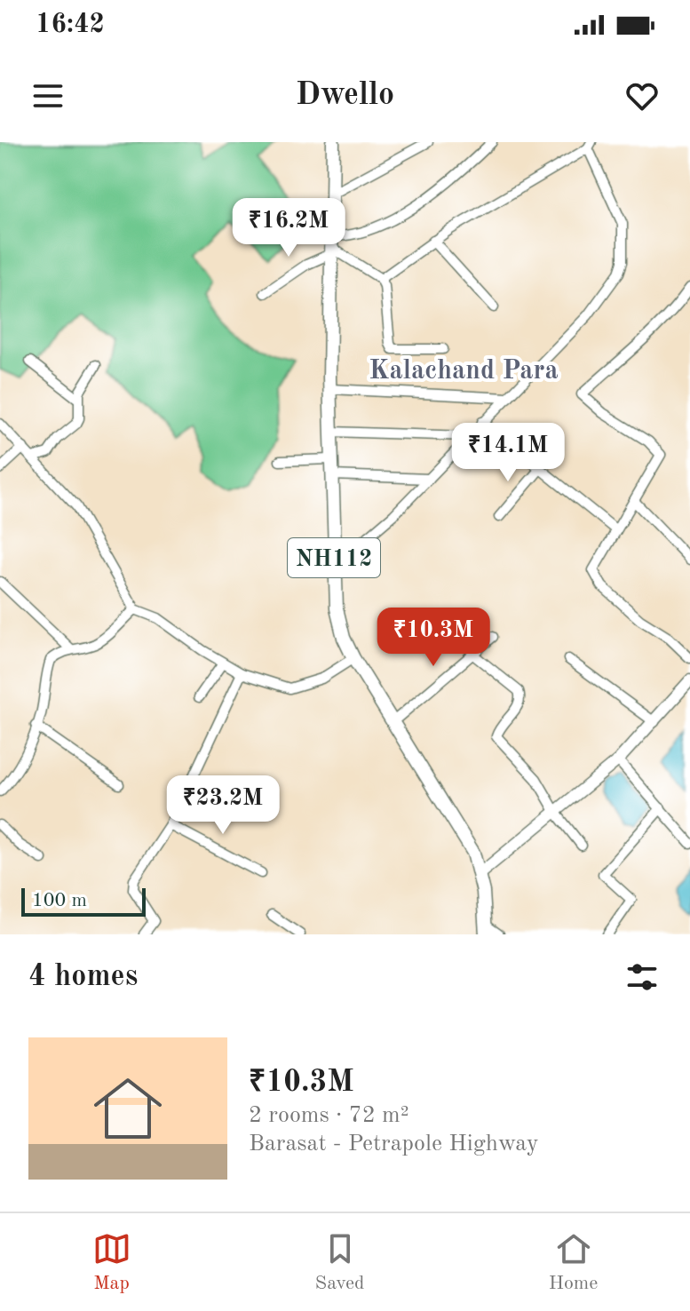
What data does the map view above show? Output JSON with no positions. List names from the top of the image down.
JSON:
{
  "streets": {
    "highway": ["NH112"]
  },
  "districts": ["Kalachand Para"],
  "scale_bar": "100 m",
  "page": {
    "status": "16:42",
    "header": "Dwello",
    "price": [
      "₹16.2M",
      "₹14.1M",
      "₹10.3M",
      "₹23.2M"
    ],
    "scale": "100 m",
    "heading": "4 homes",
    "list": [
      {
        "name": "₹10.3M",
        "note": "2 rooms · 72 m² · Barasat - Petrapole Highway"
      }
    ],
    "tabs": ["Map", "Saved", "Home"]
  }
}
